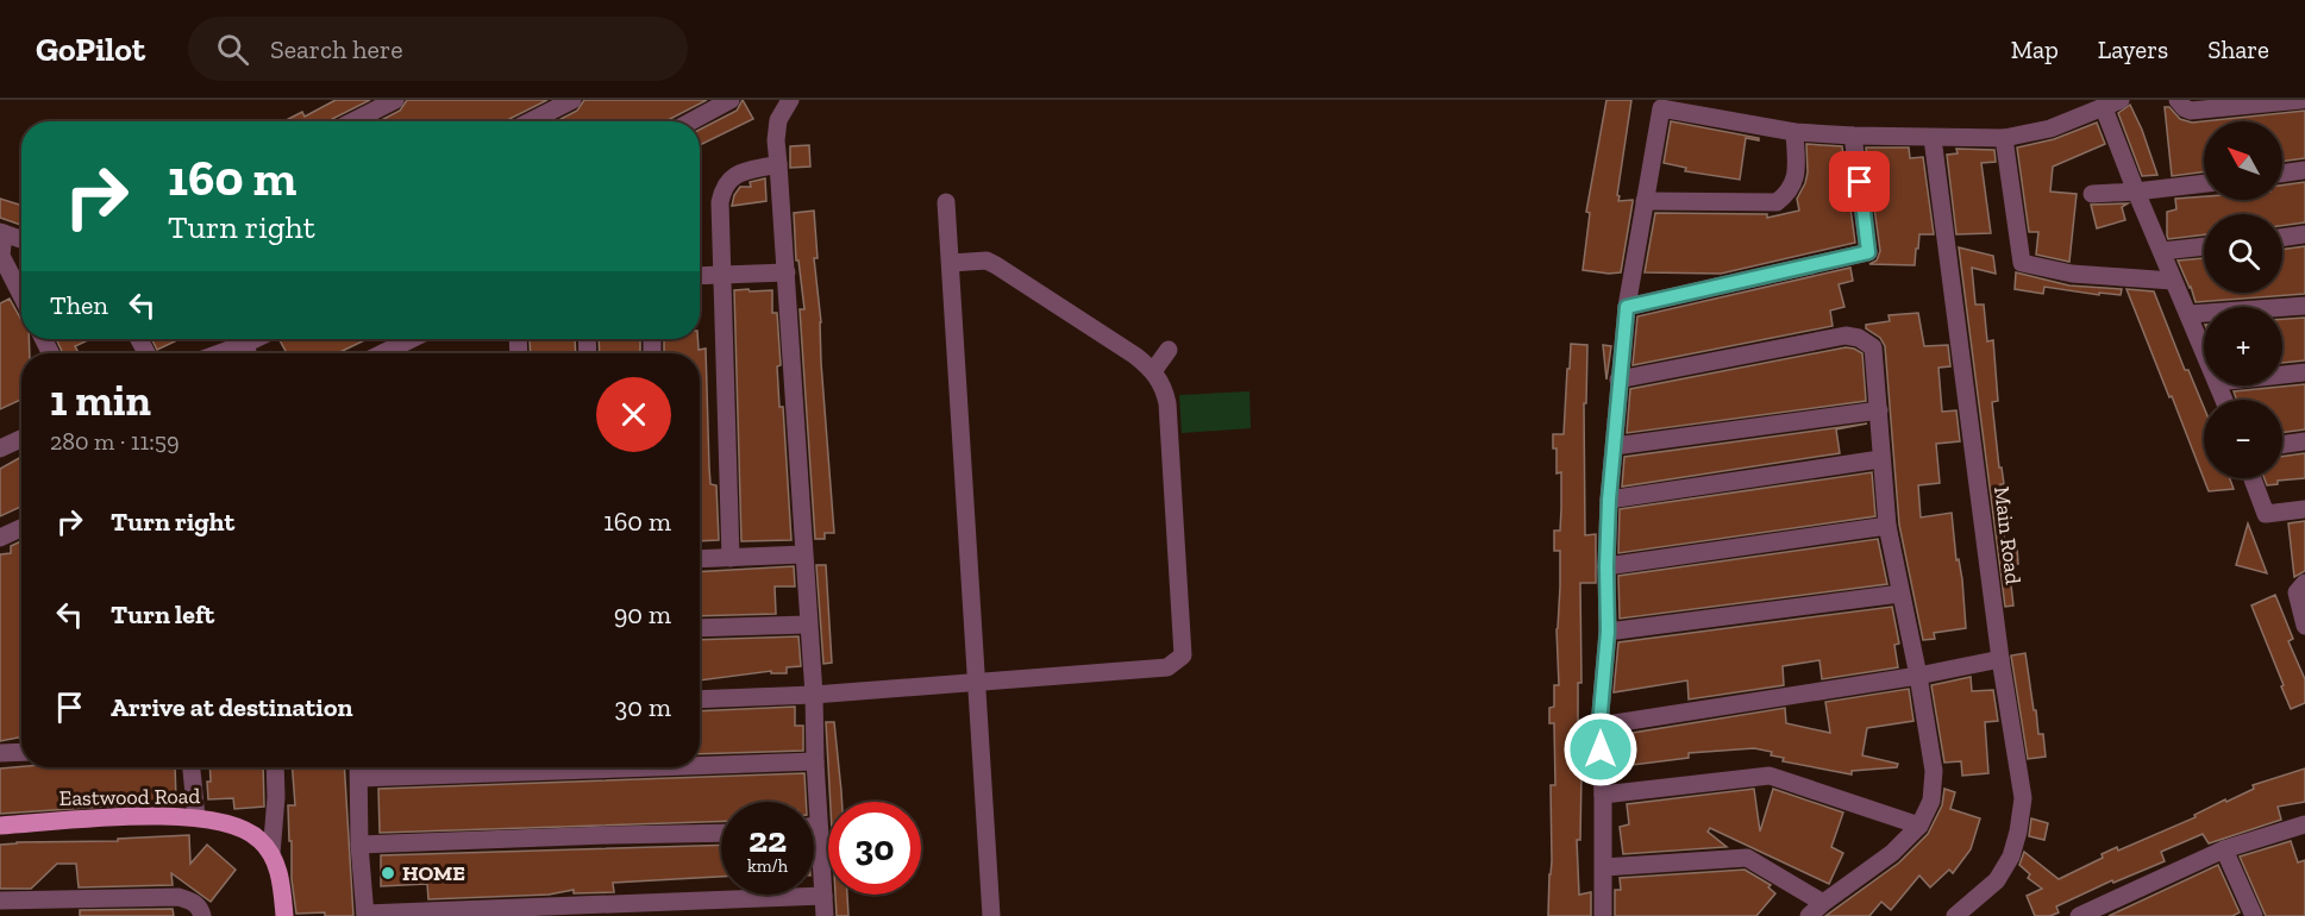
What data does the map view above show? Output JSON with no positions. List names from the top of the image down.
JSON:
{
  "streets": {
    "main road": ["Eastwood Road"],
    "street": ["Main Road"]
  },
  "places": ["HOME"],
  "north": "top left",
  "page": {
    "header": "GoPilot",
    "search": "Search here",
    "nav": ["Map", "Layers", "Share"],
    "map_buttons": ["+", "−"],
    "turn": ["160 m", "Turn right"],
    "then": "Then",
    "heading": ["1 min", "280 m · 11:59"],
    "list": [
      {
        "name": "Turn right",
        "value": "160 m"
      },
      {
        "name": "Turn left",
        "value": "90 m"
      },
      {
        "name": "Arrive at destination",
        "value": "30 m"
      }
    ],
    "speed": "22 km/h",
    "limit": "30"
  }
}
